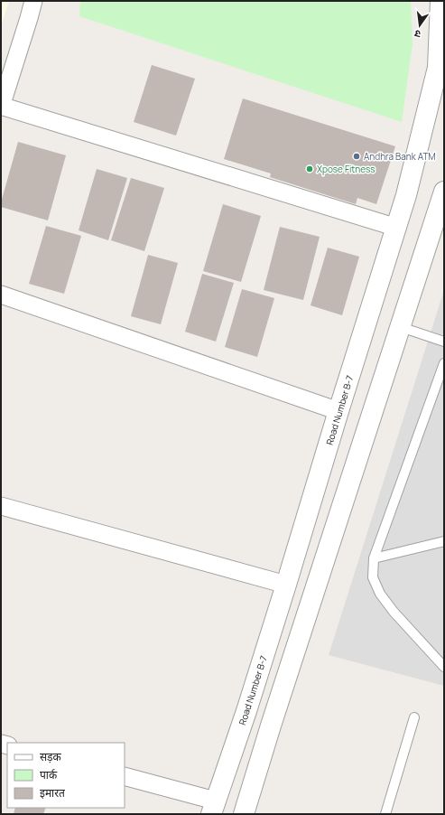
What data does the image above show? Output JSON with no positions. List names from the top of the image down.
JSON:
{
  "streets": {
    "street": ["Road Number B-7"]
  },
  "places": ["Andhra Bank ATM", "Xpose Fitness"],
  "legend": ["सड़क", "पार्क", "इमारत"],
  "north": "bottom"
}
